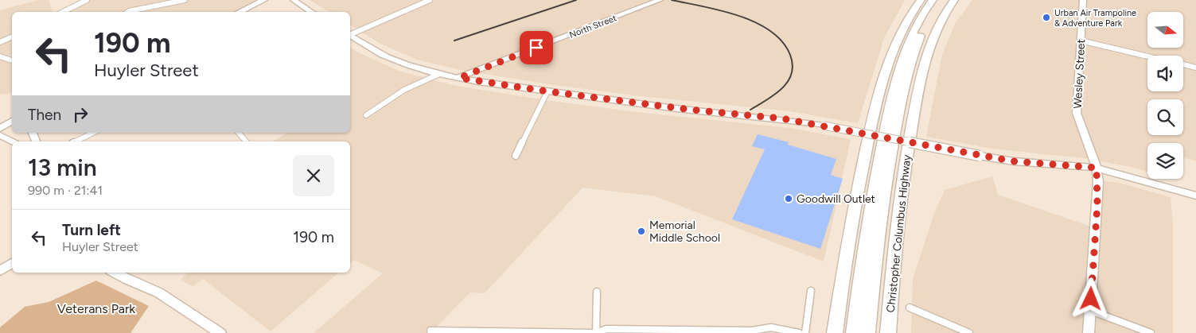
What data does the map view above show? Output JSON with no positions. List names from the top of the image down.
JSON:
{
  "streets": {
    "highway": ["Christopher Columbus Highway"],
    "street": ["North Street", "Wesley Street"]
  },
  "parks": ["Veterans Park"],
  "places": ["Urban Air Trampoline & Adventure Park", "Goodwill Outlet", "Memorial Middle School"],
  "north": "right",
  "page": {
    "turn": ["190 m", "Huyler Street"],
    "then": "Then",
    "heading": ["13 min", "990 m · 21:41"],
    "list": [
      {
        "name": "Turn left",
        "note": "Huyler Street",
        "value": "190 m"
      }
    ]
  }
}
